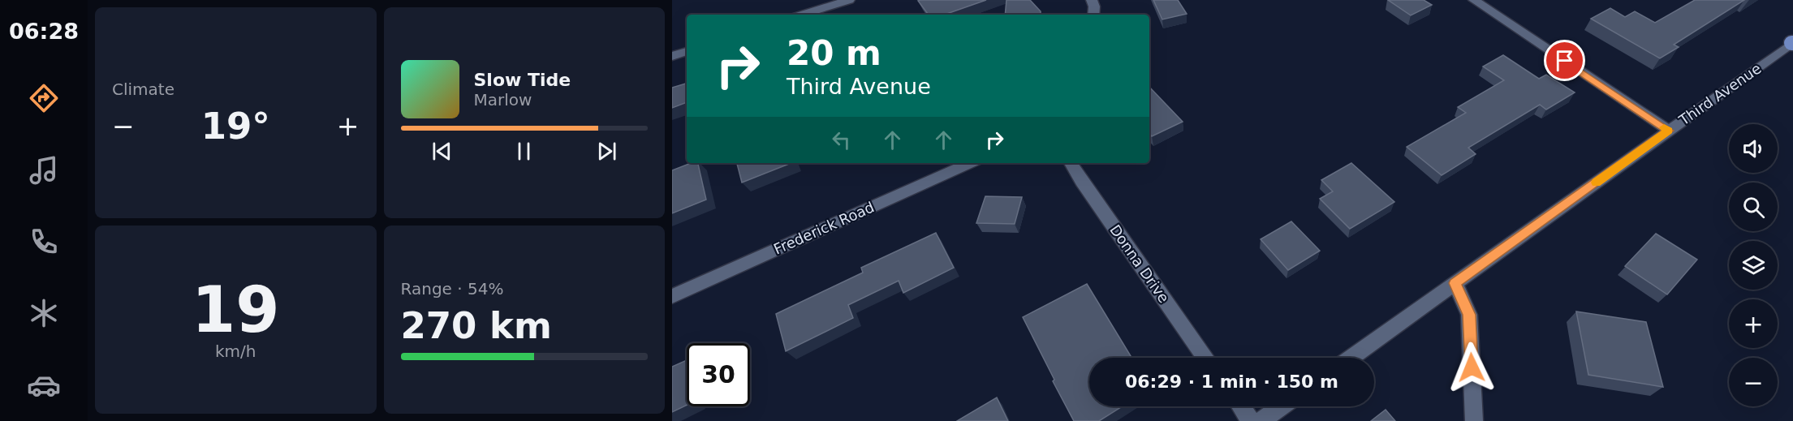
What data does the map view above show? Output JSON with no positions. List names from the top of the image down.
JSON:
{
  "streets": {
    "street": ["Third Avenue", "Frederick Road", "Donna Drive"]
  },
  "page": {
    "tabs": "06:28",
    "tile": [
      "Climate",
      ["19", "km/h"],
      ["Range · 54%", "270 km"]
    ],
    "turn": ["20 m", "Third Avenue"],
    "song": ["Slow Tide", "Marlow"],
    "heat": ["−", "19°", "+"],
    "map_buttons": ["+", "−"],
    "limit": "30",
    "trip": "06:29 · 1 min · 150 m"
  }
}
